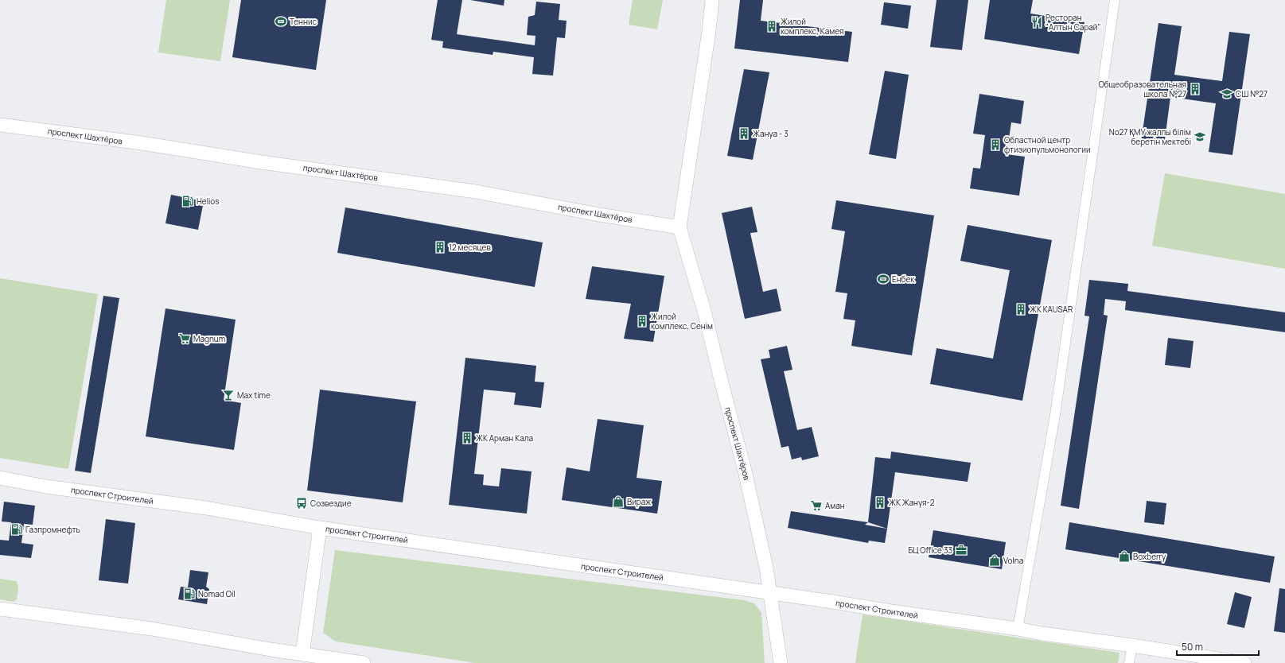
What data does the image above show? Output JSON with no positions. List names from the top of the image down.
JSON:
{
  "streets": {
    "main road": ["проспект Шахтёров", "проспект Строителей"]
  },
  "crossings": [
    ["проспект Шахтёров", "проспект Строителей"]
  ],
  "places": {
    "sports": ["Теннис", "Енбек"],
    "restaurant": ["Ресторан \"Алтын Сарай\""],
    "building": [
      "Жилой комплекс, Камея",
      "Общеобразовательная школа №27",
      "Жануа - 3",
      "Областной центр фтизиопульмонологии",
      "12 месяцев",
      "ЖК KAUSAR",
      "Жилой комплекс, Сенiм",
      "ЖК Арман Кала",
      "ЖК Жануя-2"
    ],
    "school or university": ["СШ №27", "No27 ҚМУ жалпы білім беретін мектебі"],
    "fuel station": ["Helios", "Газпромнефть", "Nomad Oil"],
    "supermarket": ["Magnum", "Аман"],
    "bar": ["Max time"],
    "shop": ["Вираж", "Boxberry", "Volna"],
    "bus stop": ["Созвездие"],
    "office": ["БЦ Office 33"]
  },
  "scale_bar": "50 m"
}
